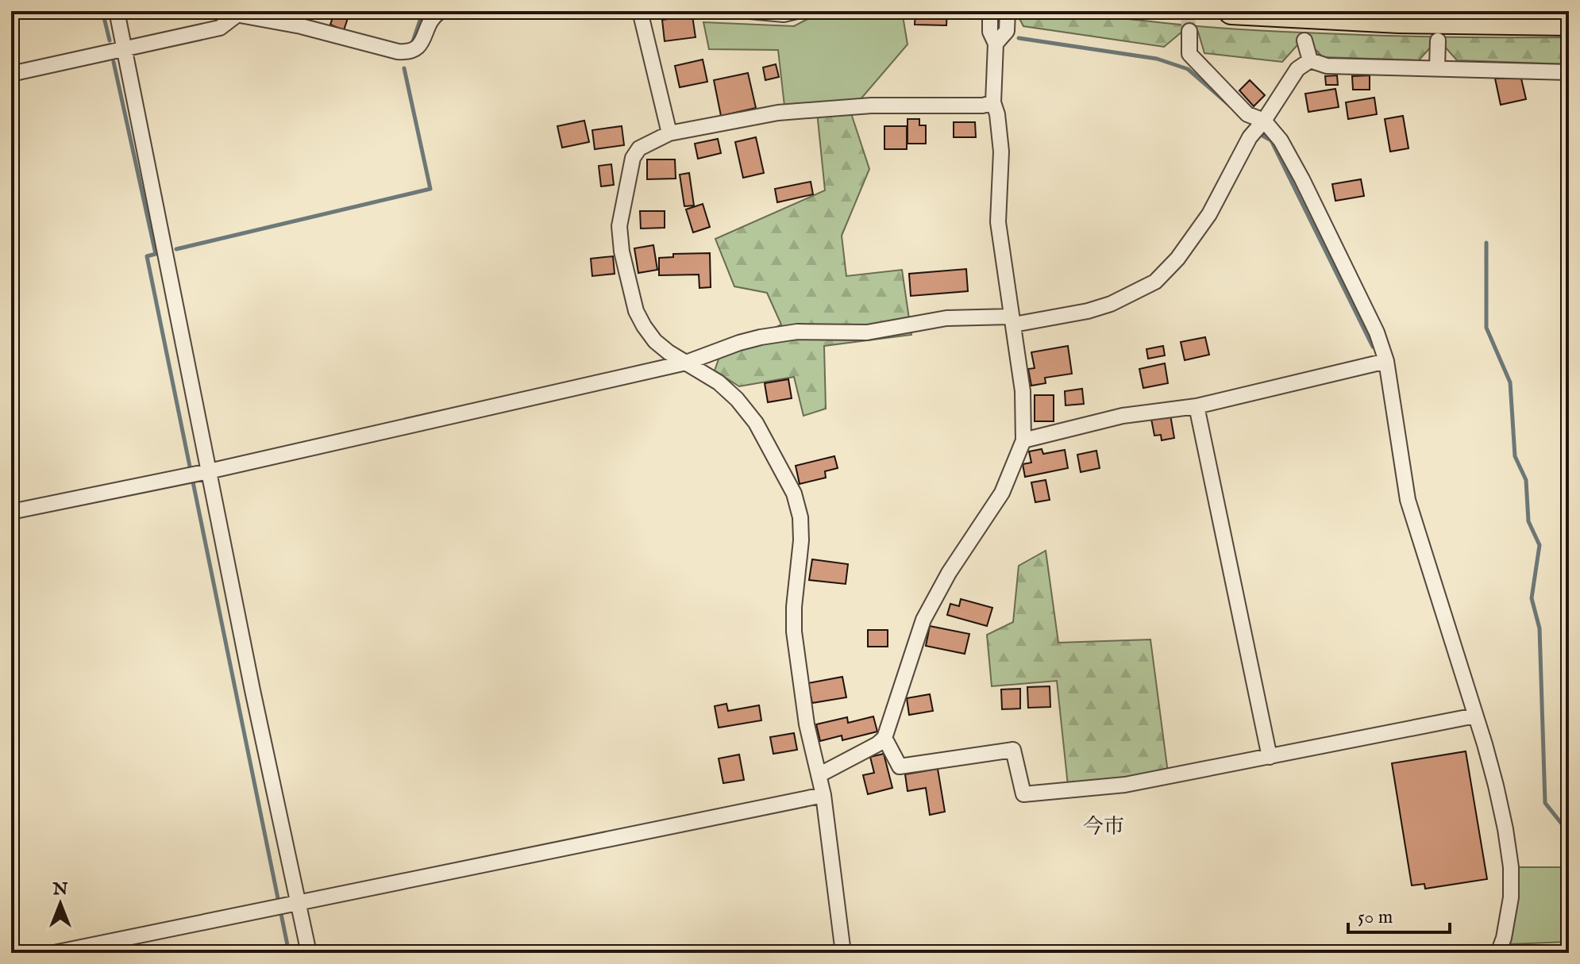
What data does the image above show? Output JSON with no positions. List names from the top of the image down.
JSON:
{
  "districts": ["今市"],
  "scale_bar": "50 m",
  "north": "top"
}
